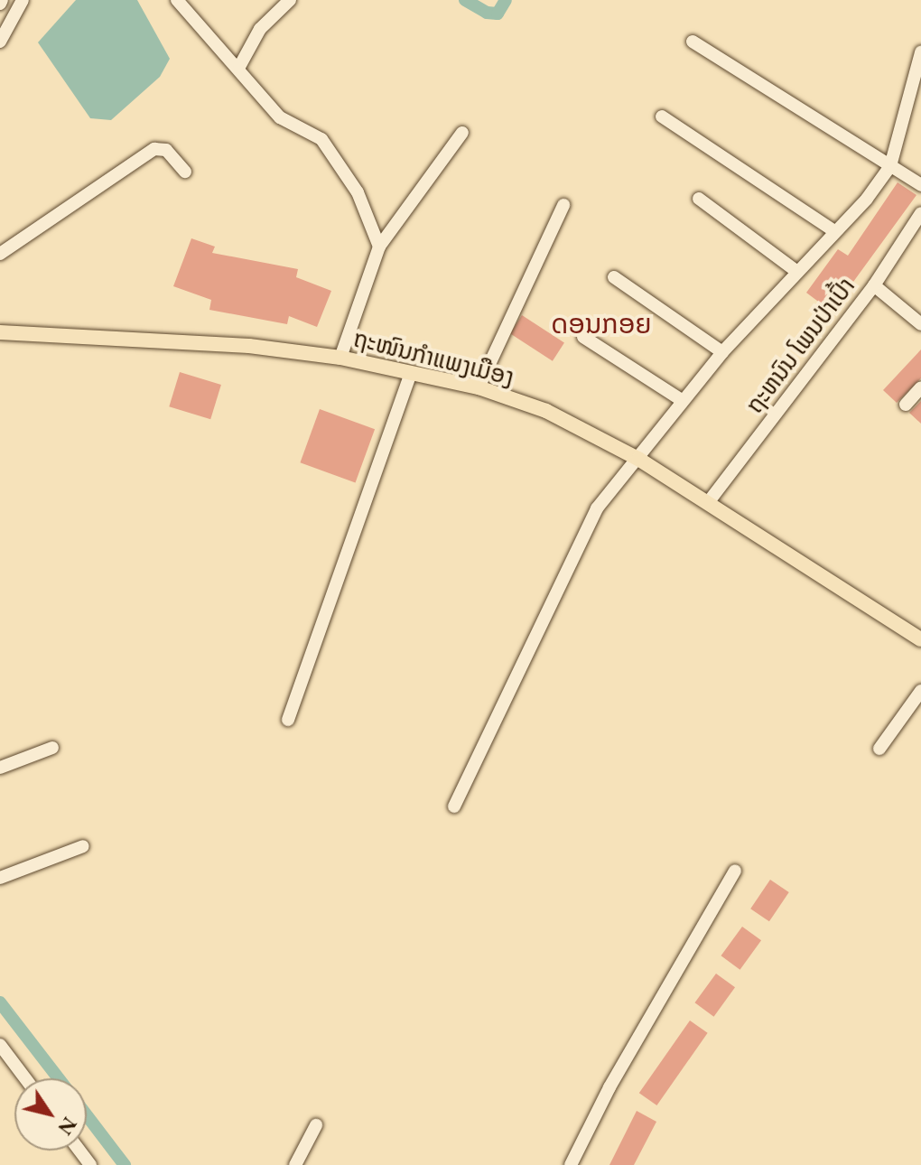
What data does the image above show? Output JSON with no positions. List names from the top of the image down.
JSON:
{
  "streets": {
    "main road": ["ຖະໜົນກຳແພງເມືອງ"],
    "street": ["ຖະຫນົນ ໂພນປ່າເປົ້າ"]
  },
  "crossings": [
    ["ຖະຫນົນ ໂພນປ່າເປົ້າ", "ຖະໜົນກຳແພງເມືອງ"]
  ],
  "districts": ["ດອນກອຍ"],
  "north": "bottom right"
}
